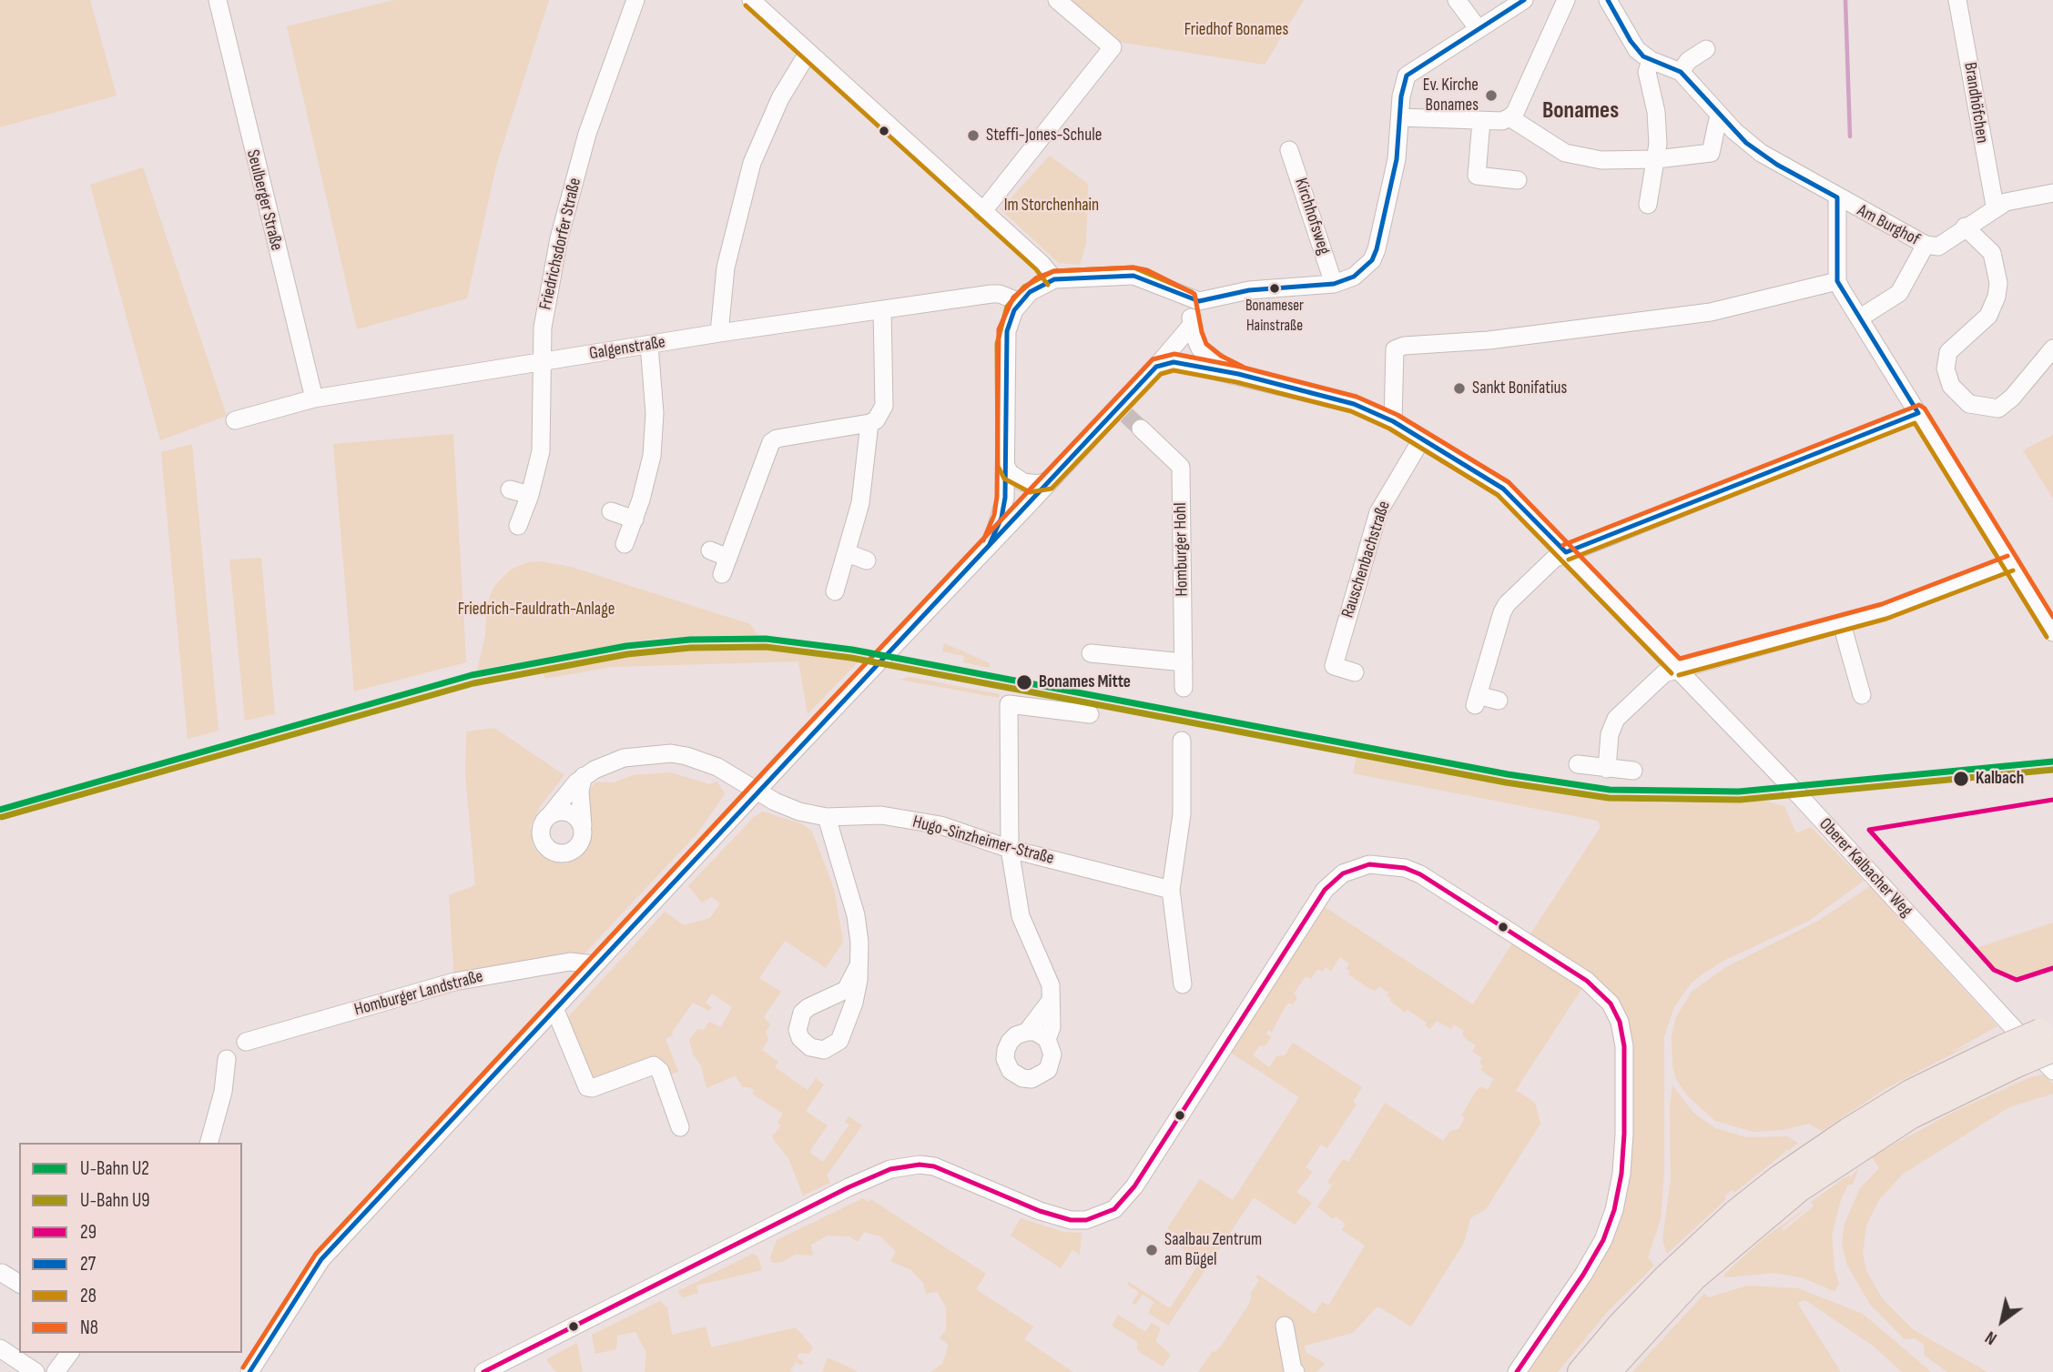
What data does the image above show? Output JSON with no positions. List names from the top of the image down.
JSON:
{
  "streets": {
    "street": [
      "Brandhöfchen",
      "Seulberger Straße",
      "Kirchhofsweg",
      "Am Burghof",
      "Friedrichsdorfer Straße",
      "Galgenstraße",
      "Homburger Hohl",
      "Rauschenbachstraße",
      "Hugo-Sinzheimer-Straße",
      "Oberer Kalbacher Weg",
      "Homburger Landstraße"
    ]
  },
  "crossings": [
    ["Brandhöfchen", "Am Burghof"],
    ["Seulberger Straße", "Galgenstraße"],
    ["Friedrichsdorfer Straße", "Galgenstraße"],
    ["Rauschenbachstraße", "Oberer Kalbacher Weg"]
  ],
  "districts": ["Bonames"],
  "parks": ["Friedhof Bonames", "Im Storchenhain", "Friedrich-Fauldrath-Anlage"],
  "places": [
    "Ev. Kirche Bonames",
    "Steffi-Jones-Schule",
    "Bonameser Hainstraße",
    "Sankt Bonifatius",
    "Bonames Mitte",
    "Kalbach",
    "Saalbau Zentrum am Bügel"
  ],
  "lines": [
    "transit line 27",
    "transit line 28",
    "transit line N8",
    "metro line U2",
    "metro line U9",
    "transit line 29"
  ],
  "legend": [
    "U-Bahn U2",
    "U-Bahn U9",
    "29",
    "27",
    "28",
    "N8"
  ],
  "north": "bottom left"
}
